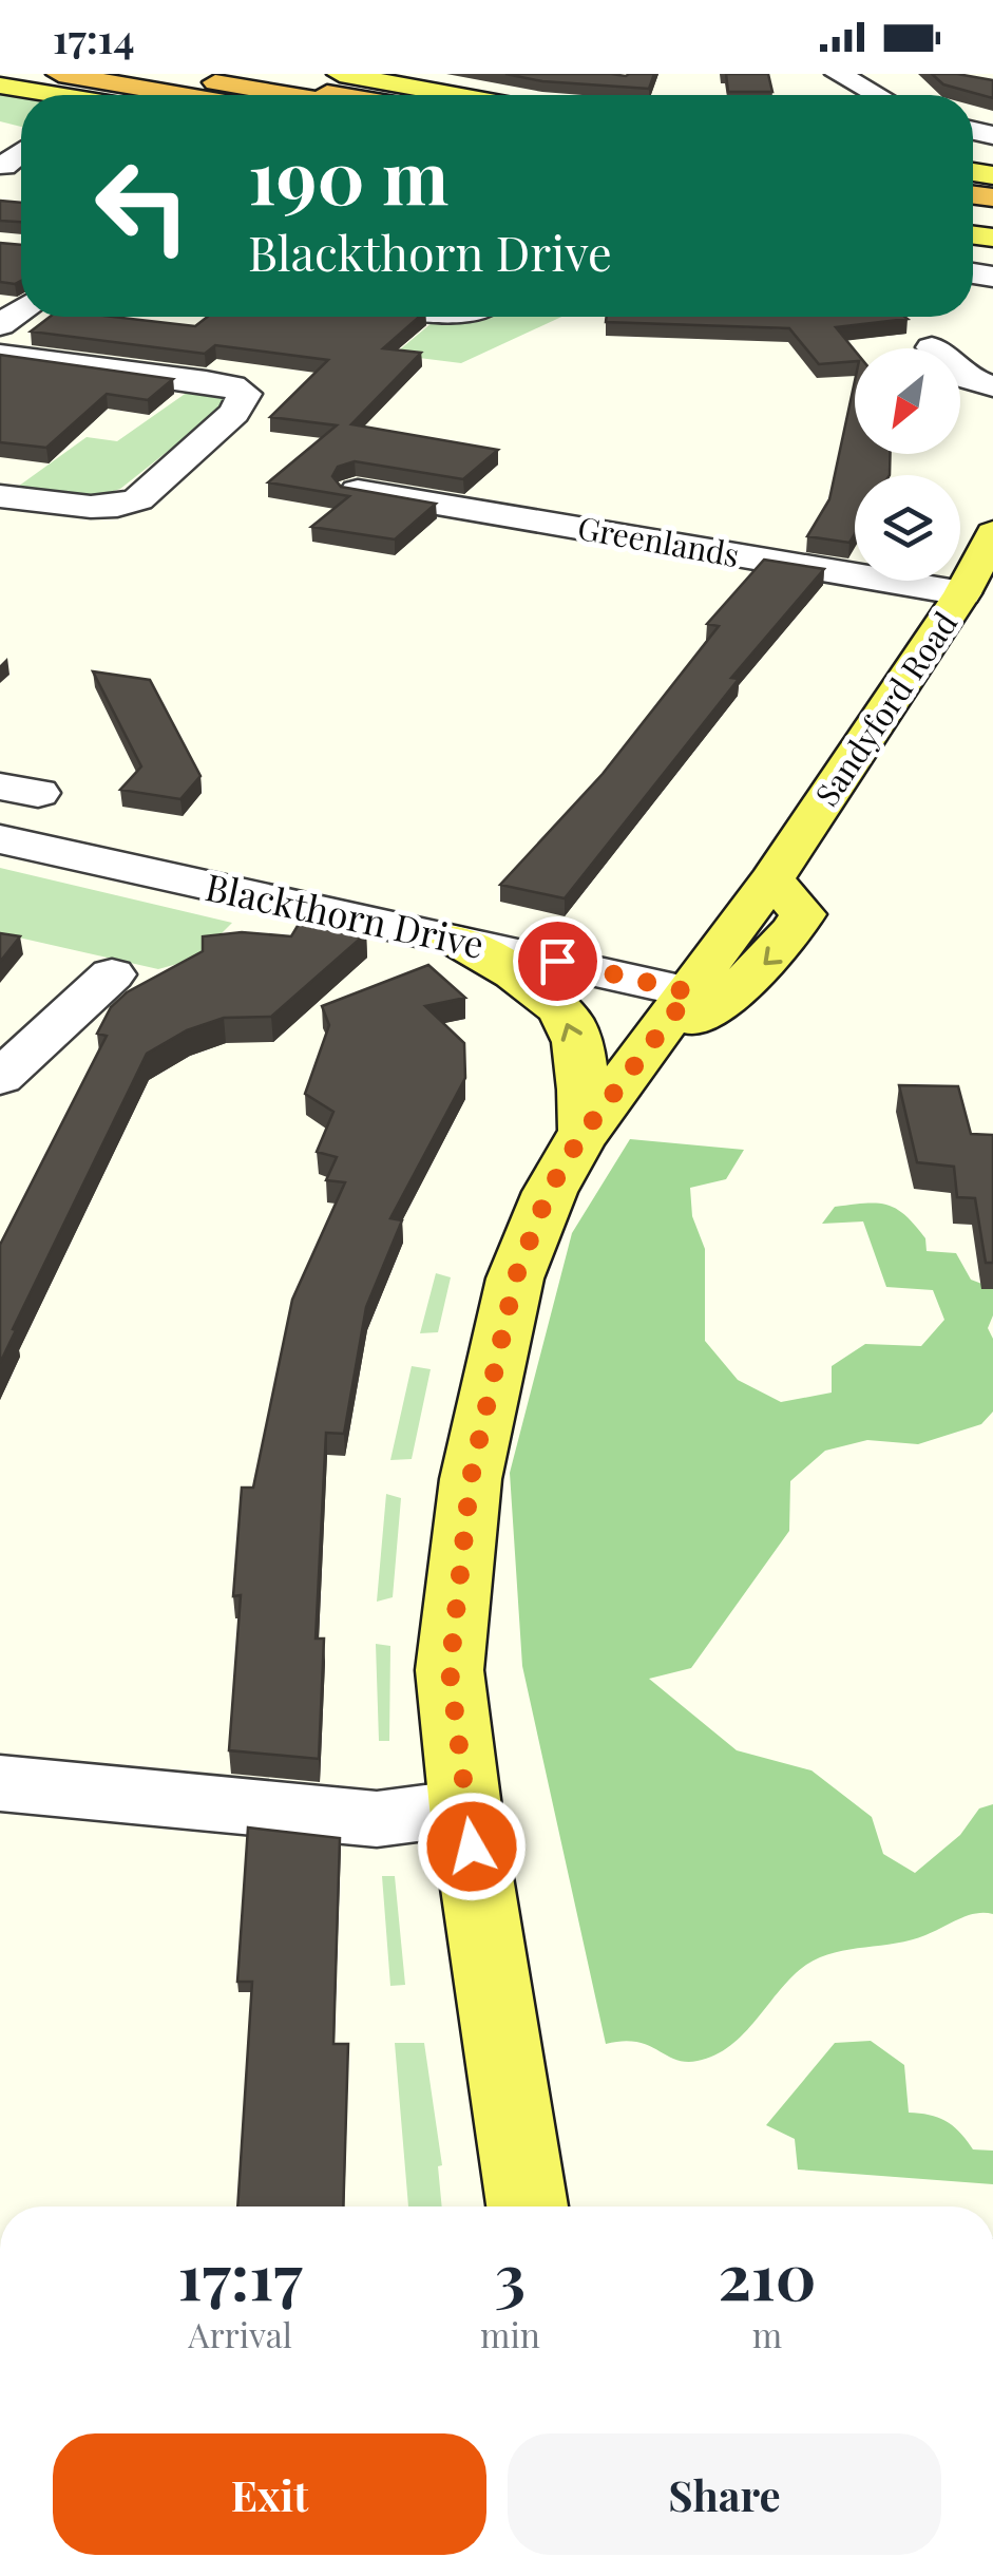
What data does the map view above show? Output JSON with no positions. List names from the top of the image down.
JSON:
{
  "streets": {
    "main road": ["Sandyford Road"],
    "street": ["Greenlands", "Blackthorn Drive"]
  },
  "crossings": [
    ["Greenlands", "Sandyford Road"],
    ["Sandyford Road", "Blackthorn Drive"]
  ],
  "north": "bottom left",
  "page": {
    "status": "17:14",
    "turn": ["190 m", "Blackthorn Drive"],
    "eta": [
      "17:17",
      "Arrival",
      "3",
      "min",
      "210",
      "m"
    ],
    "buttons": ["Exit", "Share"]
  }
}
